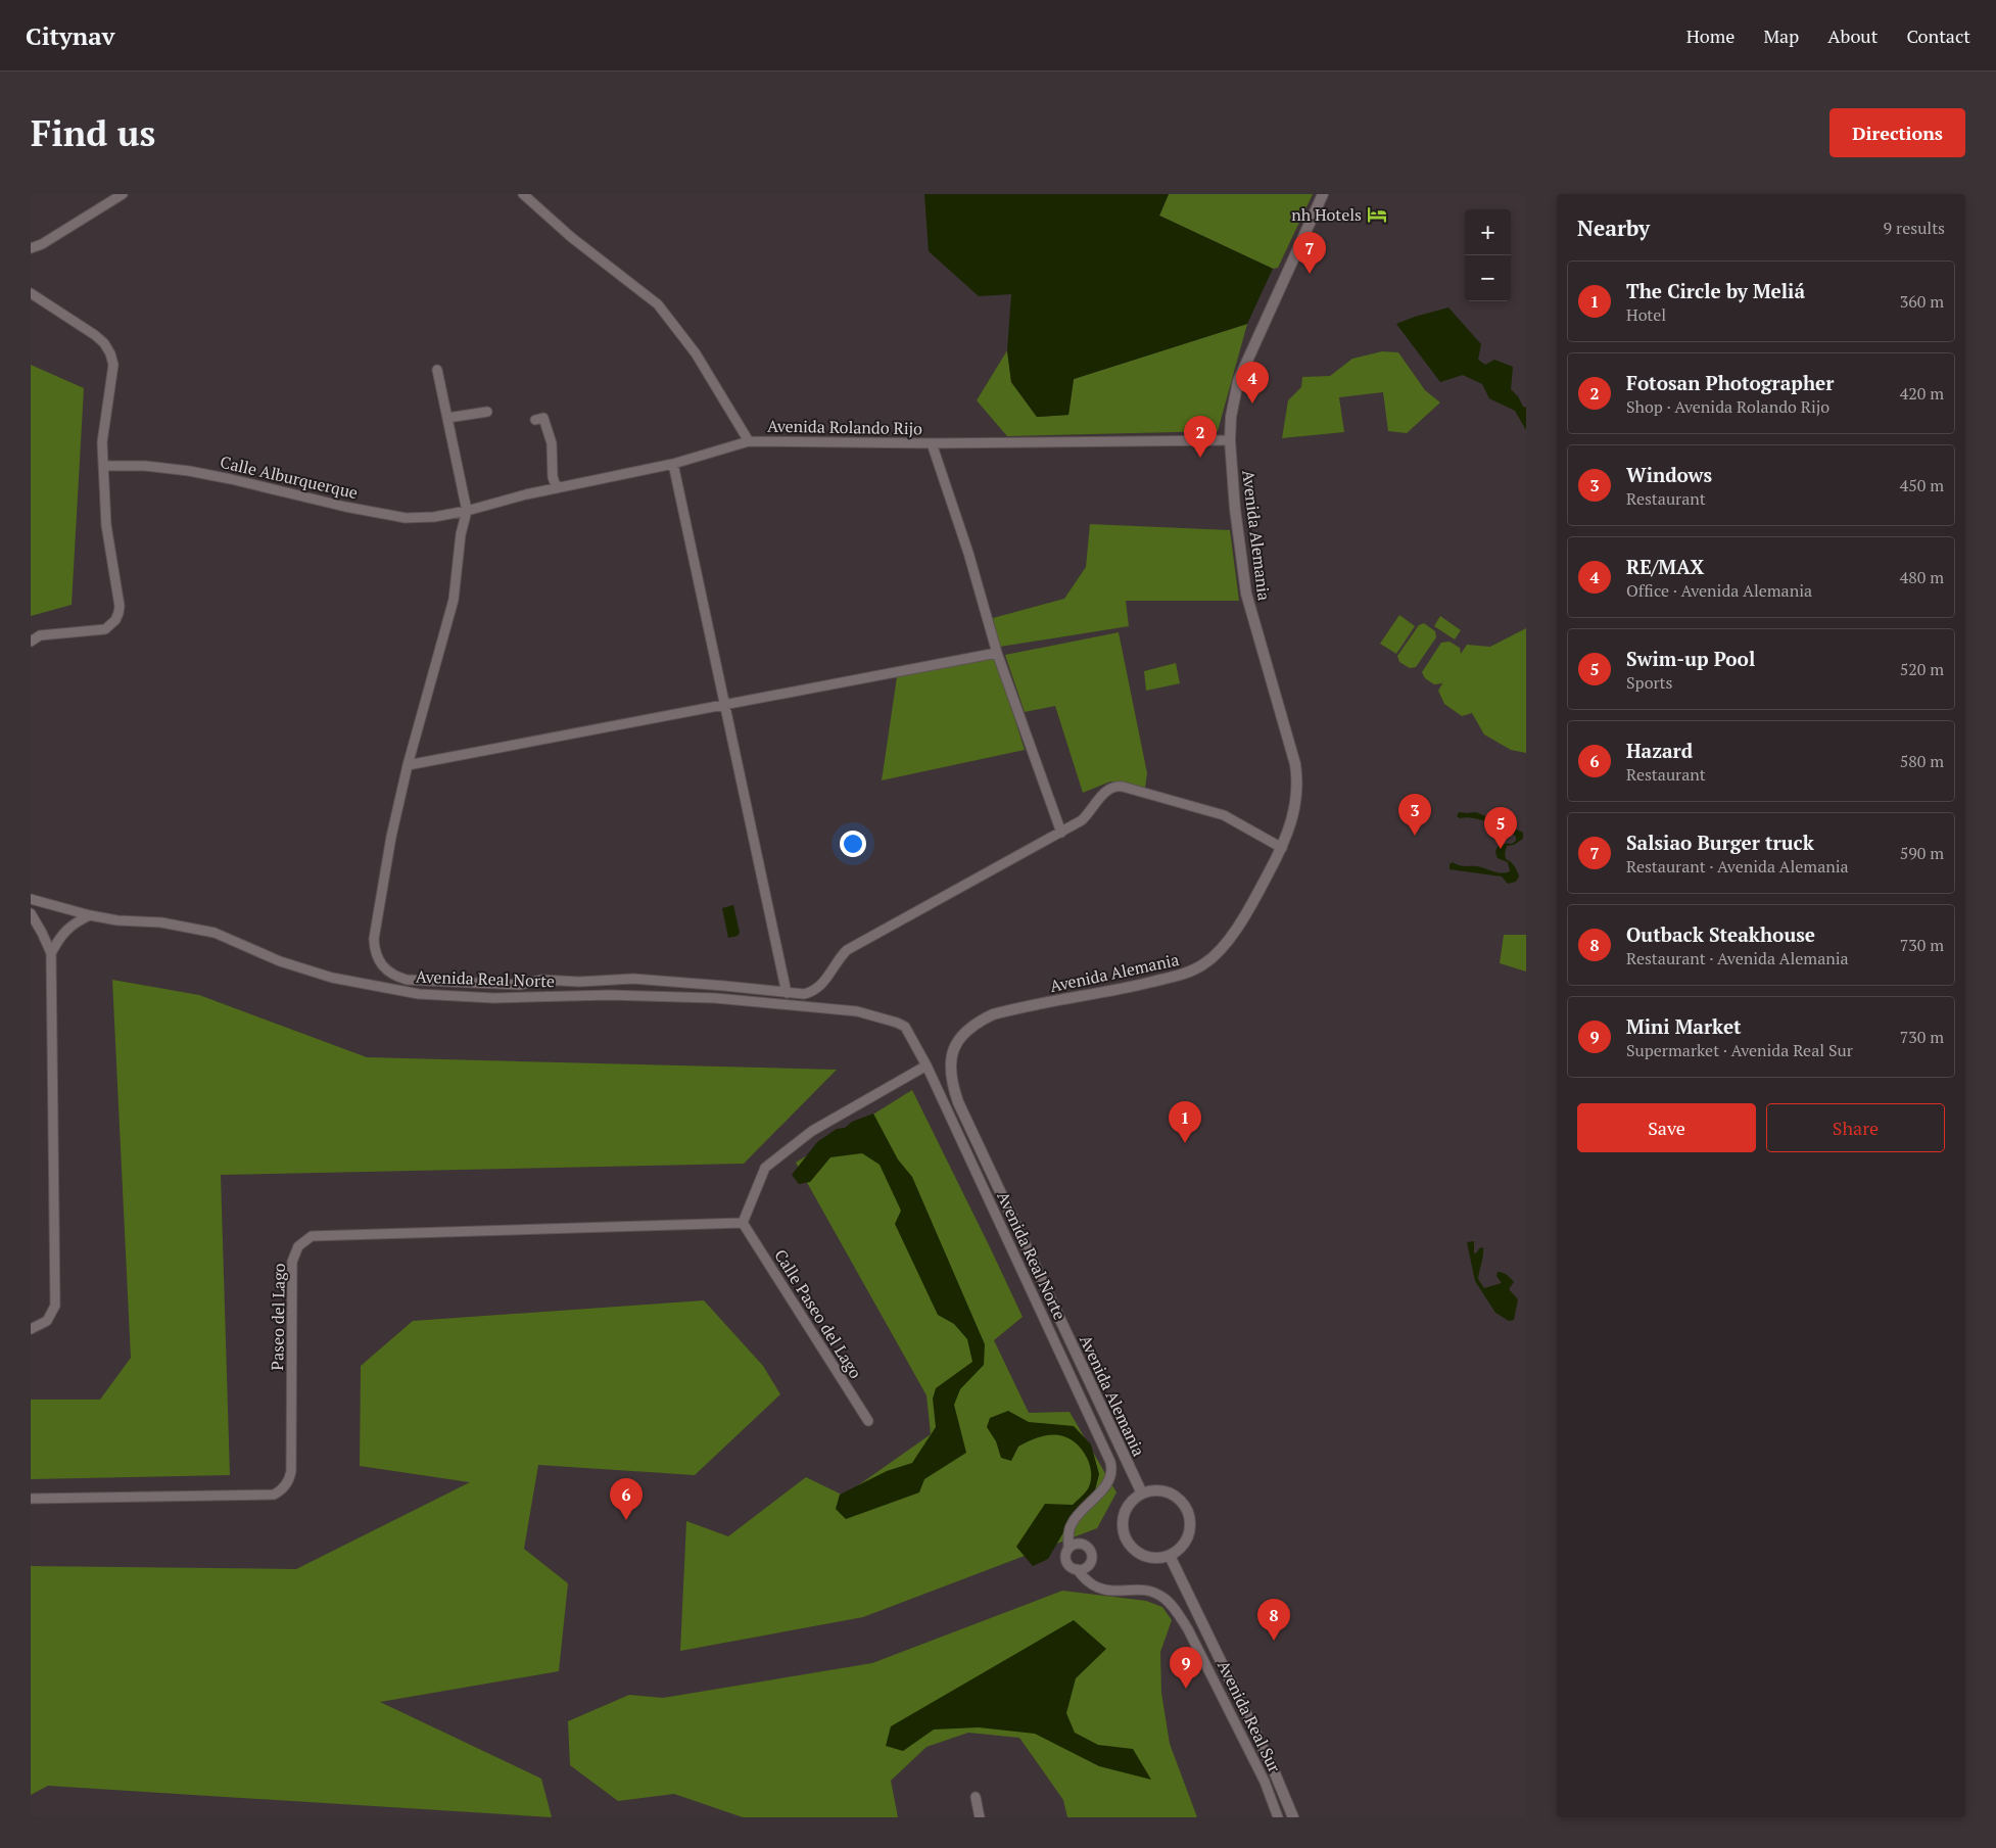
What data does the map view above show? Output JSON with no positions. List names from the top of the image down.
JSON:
{
  "streets": {
    "street": [
      "Avenida Rolando Rijo",
      "Calle Alburquerque",
      "Avenida Alemania",
      "Avenida Real Norte",
      "Calle Paseo del Lago",
      "Paseo del Lago",
      "Avenida Real Sur"
    ]
  },
  "crossings": [
    ["Avenida Rolando Rijo", "Calle Alburquerque"],
    ["Avenida Rolando Rijo", "Avenida Alemania"],
    ["Calle Paseo del Lago", "Paseo del Lago"]
  ],
  "places": {
    "hotel": ["nh Hotels"]
  },
  "page": {
    "header": "Citynav",
    "nav": [
      "Home",
      "Map",
      "About",
      "Contact"
    ],
    "buttons": [
      "Directions",
      ["Save", "Share"]
    ],
    "title": "Find us",
    "heading": ["Nearby", "9 results"],
    "map_buttons": ["+", "−"],
    "pins": [
      "7",
      "4",
      "2",
      "3",
      "5",
      "1",
      "6",
      "8",
      "9"
    ],
    "list": [
      {
        "mark": "1",
        "name": "The Circle by Meliá",
        "note": "Hotel",
        "value": "360 m"
      },
      {
        "mark": "2",
        "name": "Fotosan Photographer",
        "note": "Shop · Avenida Rolando Rijo",
        "value": "420 m"
      },
      {
        "mark": "3",
        "name": "Windows",
        "note": "Restaurant",
        "value": "450 m"
      },
      {
        "mark": "4",
        "name": "RE/MAX",
        "note": "Office · Avenida Alemania",
        "value": "480 m"
      },
      {
        "mark": "5",
        "name": "Swim-up Pool",
        "note": "Sports",
        "value": "520 m"
      },
      {
        "mark": "6",
        "name": "Hazard",
        "note": "Restaurant",
        "value": "580 m"
      },
      {
        "mark": "7",
        "name": "Salsiao Burger truck",
        "note": "Restaurant · Avenida Alemania",
        "value": "590 m"
      },
      {
        "mark": "8",
        "name": "Outback Steakhouse",
        "note": "Restaurant · Avenida Alemania",
        "value": "730 m"
      },
      {
        "mark": "9",
        "name": "Mini Market",
        "note": "Supermarket · Avenida Real Sur",
        "value": "730 m"
      }
    ]
  }
}
